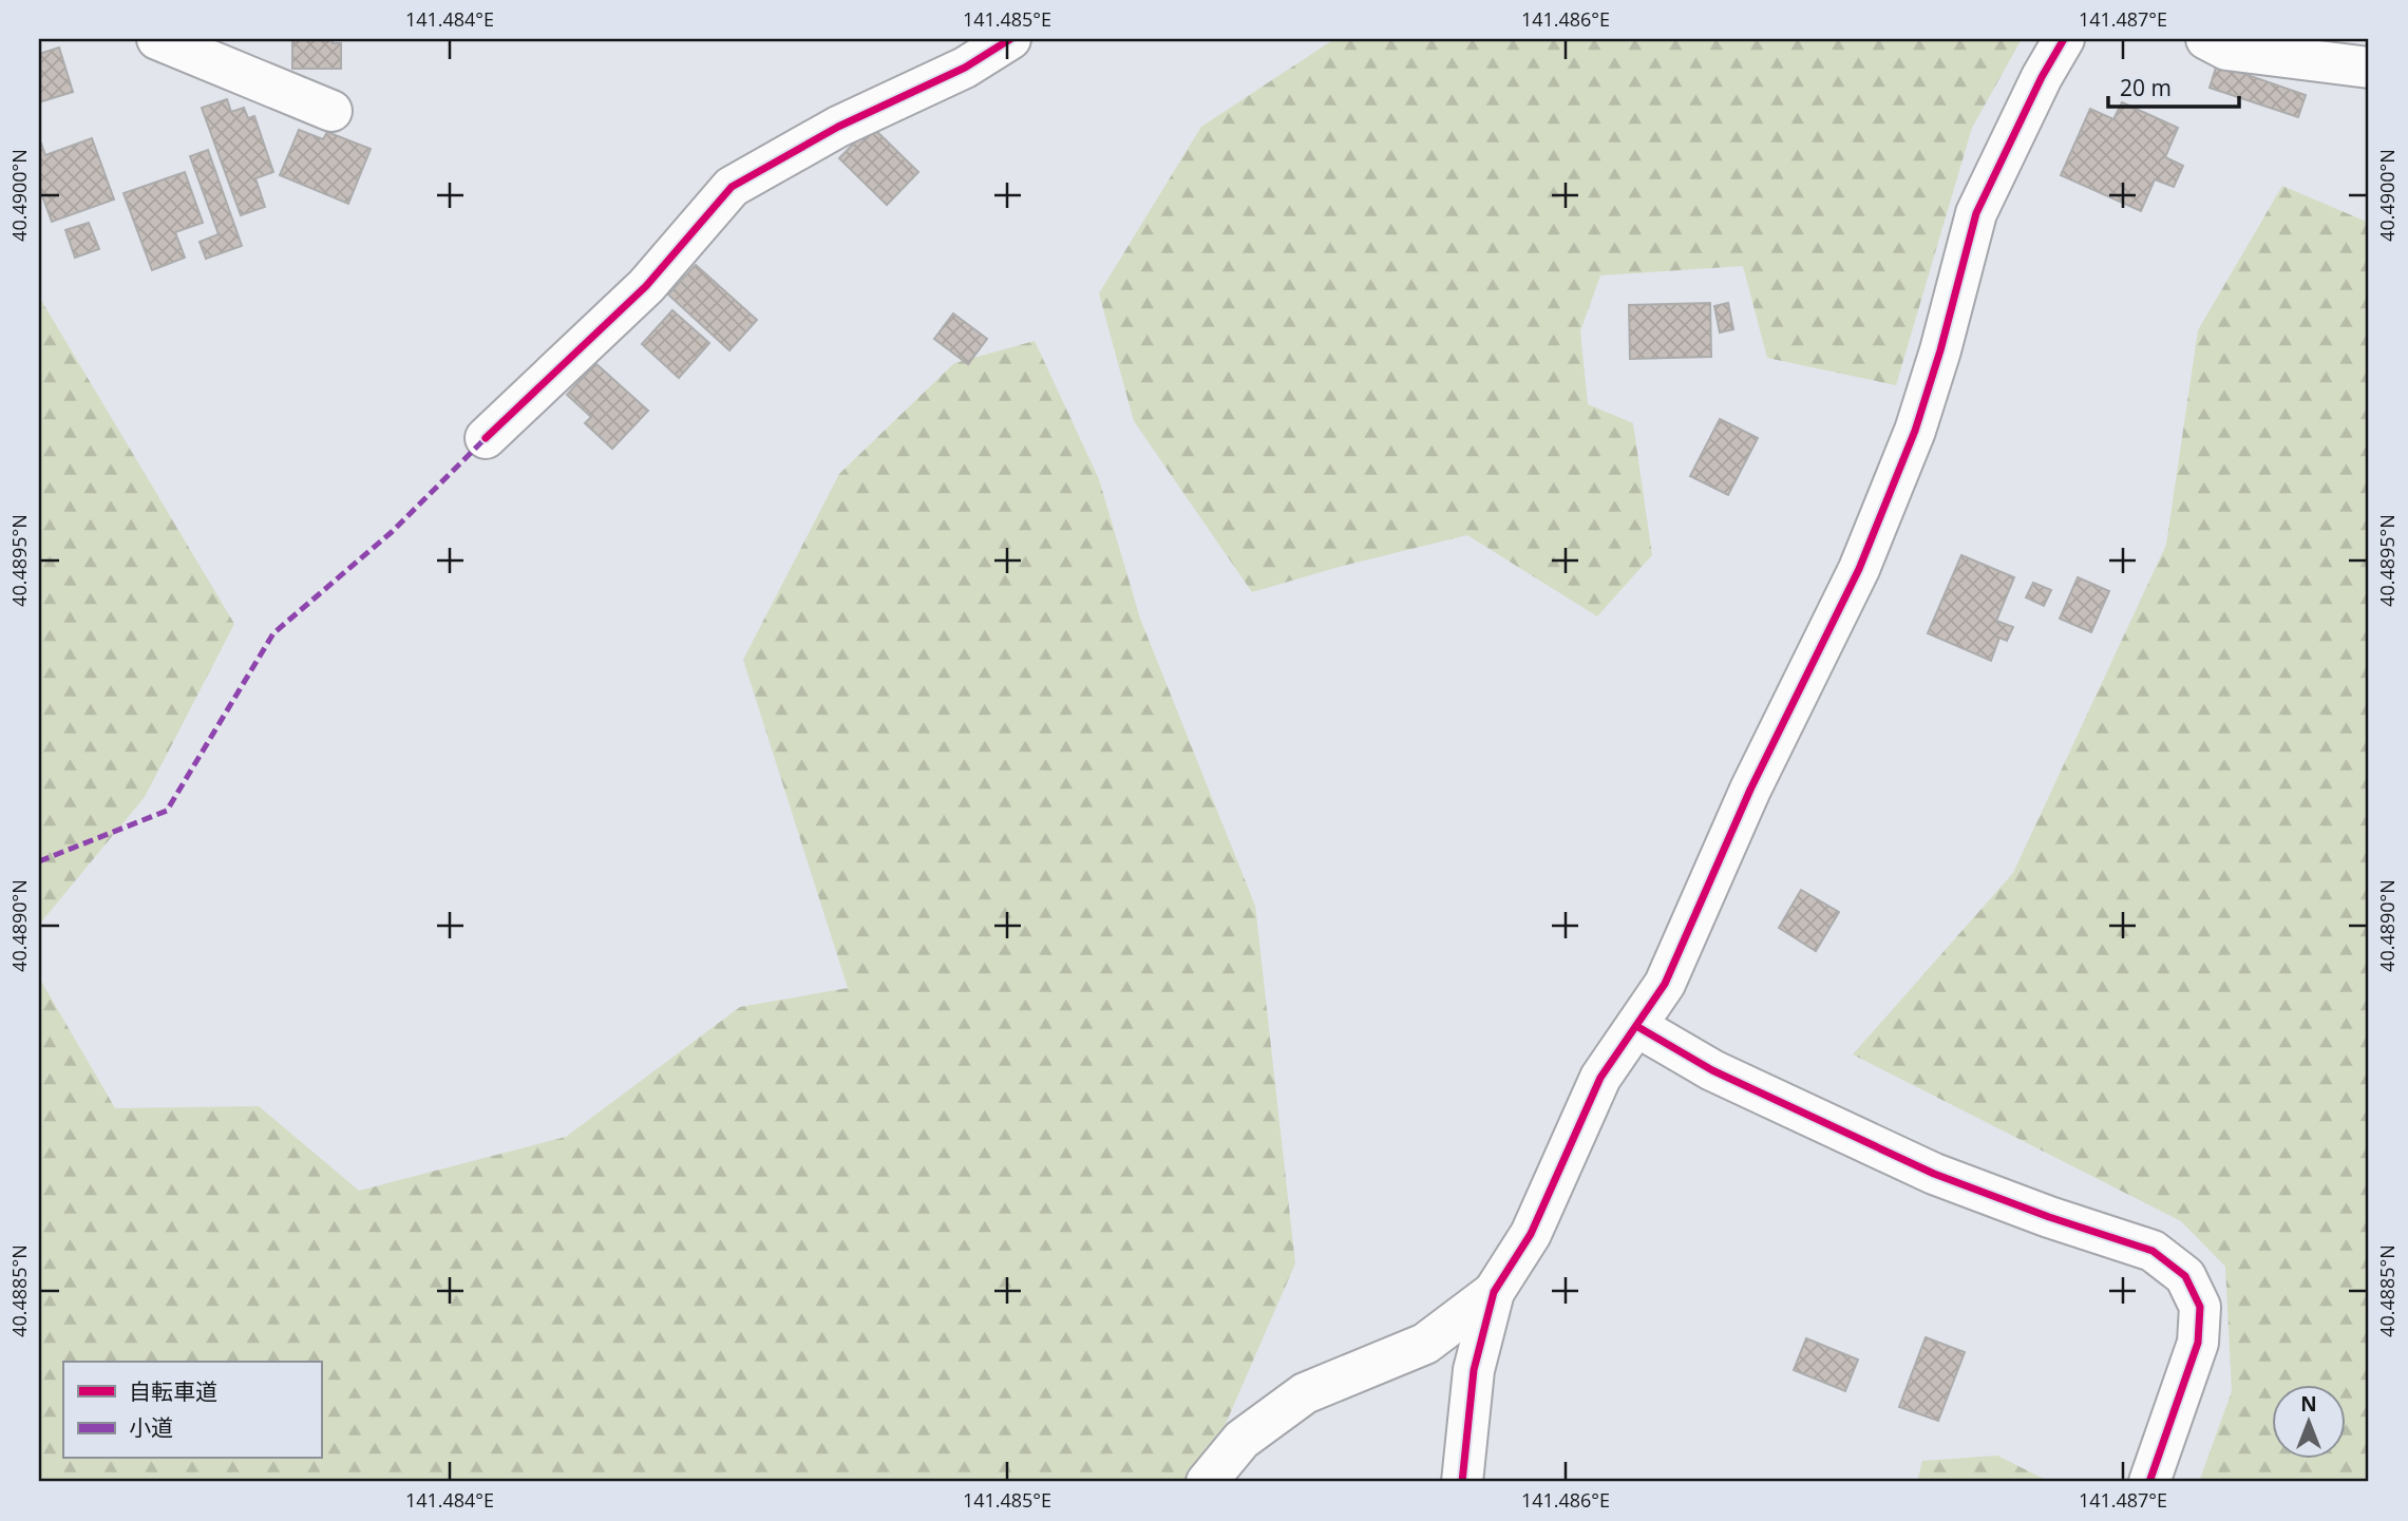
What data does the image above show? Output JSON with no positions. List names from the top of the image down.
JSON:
{
  "legend": ["自転車道", "小道"],
  "scale_bar": "20 m",
  "north": "top",
  "coordinates": [
    "141.484°E",
    "141.485°E",
    "141.486°E",
    "141.487°E",
    "40.4900°N",
    "40.4895°N",
    "40.4890°N",
    "40.4885°N"
  ]
}
